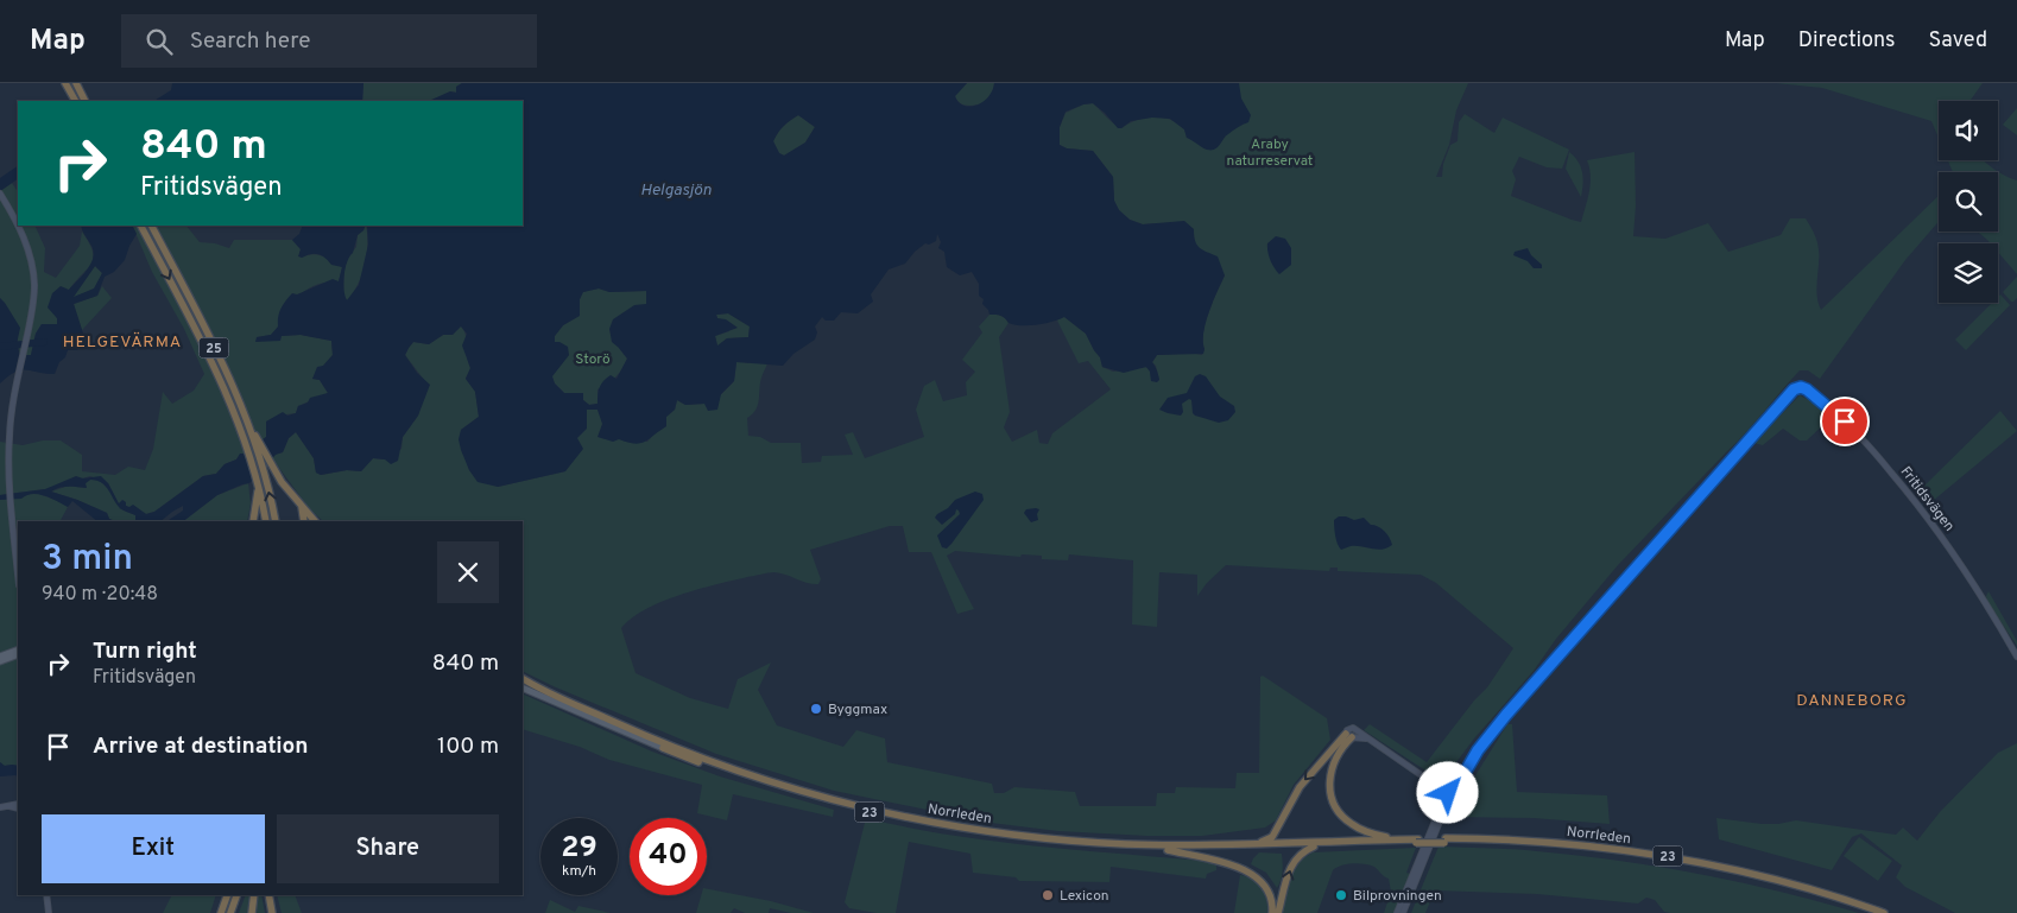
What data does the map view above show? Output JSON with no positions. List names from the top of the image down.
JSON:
{
  "streets": {
    "highway": ["25", "23", "Norrleden"],
    "street": ["Fritidsvägen"]
  },
  "crossings": [
    ["23", "Norrleden"]
  ],
  "districts": ["HELGEVÄRMA", "DANNEBORG"],
  "water": ["Helgasjön"],
  "parks": ["Araby naturreservat", "Storö"],
  "places": ["Byggmax", "Lexicon", "Bilprovningen"],
  "page": {
    "header": "Map",
    "search": "Search here",
    "nav": ["Map", "Directions", "Saved"],
    "turn": ["840 m", "Fritidsvägen"],
    "heading": ["3 min", "940 m · 20:48"],
    "list": [
      {
        "name": "Turn right",
        "note": "Fritidsvägen",
        "value": "840 m"
      },
      {
        "name": "Arrive at destination",
        "value": "100 m"
      }
    ],
    "buttons": ["Exit", "Share"],
    "speed": "29 km/h",
    "limit": "40"
  }
}
